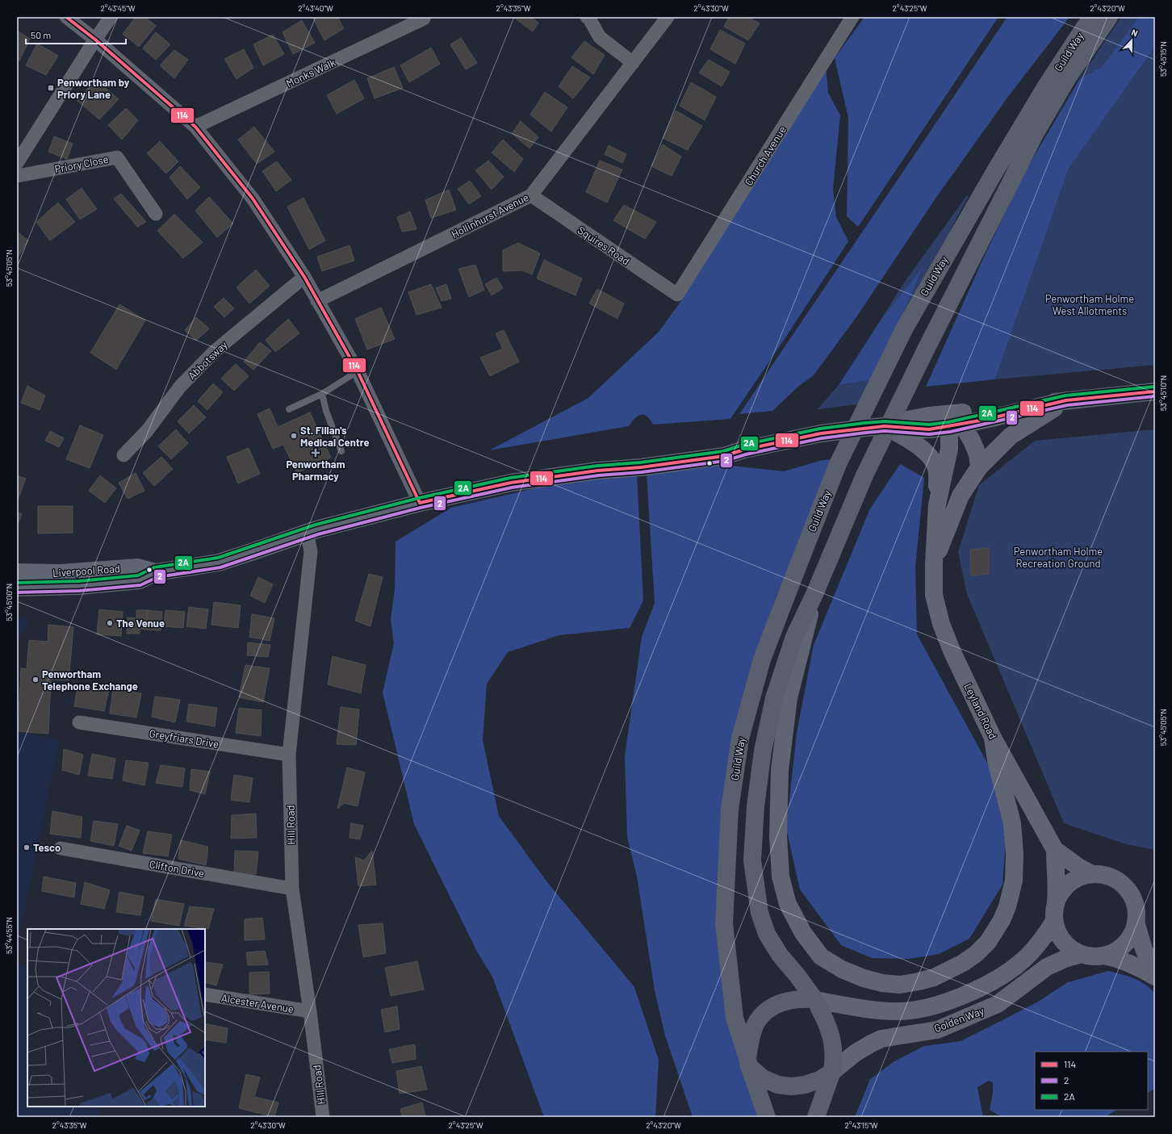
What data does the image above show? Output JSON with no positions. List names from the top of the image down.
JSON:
{
  "streets": {
    "highway": ["Guild Way"],
    "main road": ["Liverpool Road", "Leyland Road", "Golden Way"],
    "street": [
      "Monks Walk",
      "Church Avenue",
      "Priory Close",
      "Hollinhurst Avenue",
      "Squires Road",
      "Abbotsway",
      "Greyfriars Drive",
      "Hill Road",
      "Clifton Drive",
      "Alcester Avenue"
    ]
  },
  "crossings": [
    ["Guild Way", "Golden Way"],
    ["Church Avenue", "Squires Road"],
    ["Hollinhurst Avenue", "Squires Road"],
    ["Liverpool Road", "Hill Road"],
    ["Leyland Road", "Golden Way"],
    ["Greyfriars Drive", "Hill Road"],
    ["Hill Road", "Clifton Drive"],
    ["Hill Road", "Alcester Avenue"]
  ],
  "parks": ["Penwortham Holme West Allotments", "Penwortham Holme Recreation Ground"],
  "places": {
    "transit": ["Penwortham by Priory Lane"],
    "other": [
      "St. Fillan's Medical Centre",
      "The Venue",
      "Penwortham Telephone Exchange",
      "Tesco"
    ],
    "health": ["Penwortham Pharmacy"]
  },
  "lines": ["transit line 114", "transit line 2A", "transit line 2"],
  "legend": ["114", "2", "2A"],
  "scale_bar": "50 m",
  "north": "top",
  "coordinates": [
    "2°43'45\"W",
    "2°43'40\"W",
    "2°43'35\"W",
    "2°43'30\"W",
    "2°43'25\"W",
    "2°43'20\"W",
    "53°45'15\"N",
    "53°45'05\"N",
    "53°45'10\"N",
    "53°45'00\"N",
    "53°44'55\"N",
    "2°43'15\"W"
  ]
}
